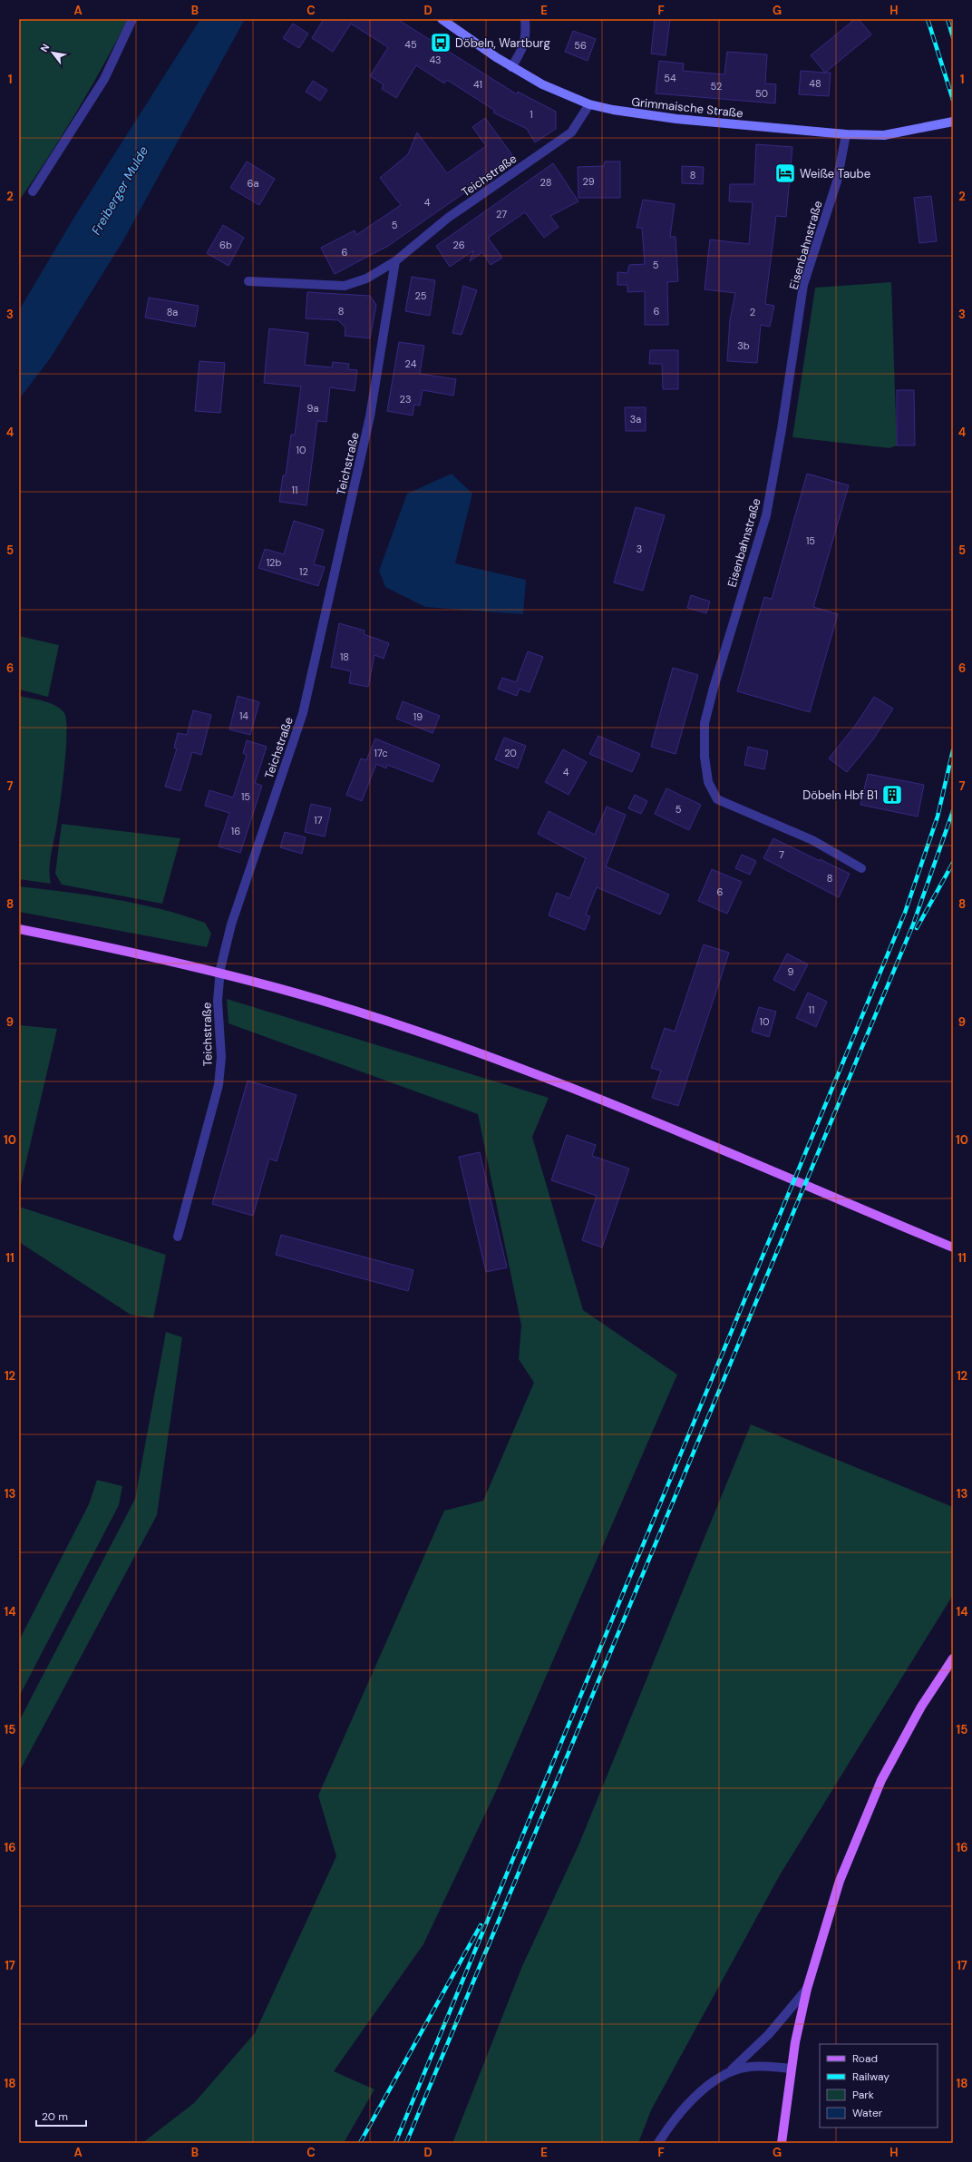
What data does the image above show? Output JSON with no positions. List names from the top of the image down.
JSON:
{
  "streets": {
    "main road": ["Grimmaische Straße"],
    "street": ["Teichstraße", "Eisenbahnstraße"]
  },
  "crossings": [
    ["Grimmaische Straße", "Teichstraße"],
    ["Grimmaische Straße", "Eisenbahnstraße"]
  ],
  "water": ["Freiberger Mulde"],
  "places": {
    "bus stop": ["Döbeln, Wartburg"],
    "hotel": ["Weiße Taube"],
    "building": ["Döbeln Hbf B1"]
  },
  "house_numbers": [
    "45",
    "56",
    "43",
    "54",
    "48",
    "41",
    "52",
    "50",
    "1",
    "8",
    "29",
    "28",
    "6a",
    "4",
    "27",
    "5",
    "6b",
    "26",
    "6",
    "5",
    "25",
    "8",
    "6",
    "8a",
    "2",
    "3b",
    "24",
    "23",
    "9a",
    "3a",
    "10",
    "11",
    "15",
    "3",
    "12b",
    "12",
    "18",
    "14",
    "19",
    "17c",
    "20",
    "4",
    "15",
    "5",
    "17",
    "16",
    "7",
    "8",
    "6",
    "9",
    "11",
    "10"
  ],
  "legend": [
    "Road",
    "Railway",
    "Park",
    "Water"
  ],
  "scale_bar": "20 m",
  "north": "top left",
  "grid": {
    "columns": [
      "A",
      "B",
      "C",
      "D",
      "E",
      "F",
      "G",
      "H"
    ],
    "rows": [
      "1",
      "2",
      "3",
      "4",
      "5",
      "6",
      "7",
      "8",
      "9",
      "10",
      "11",
      "12",
      "13",
      "14",
      "15",
      "16",
      "17",
      "18"
    ]
  }
}
